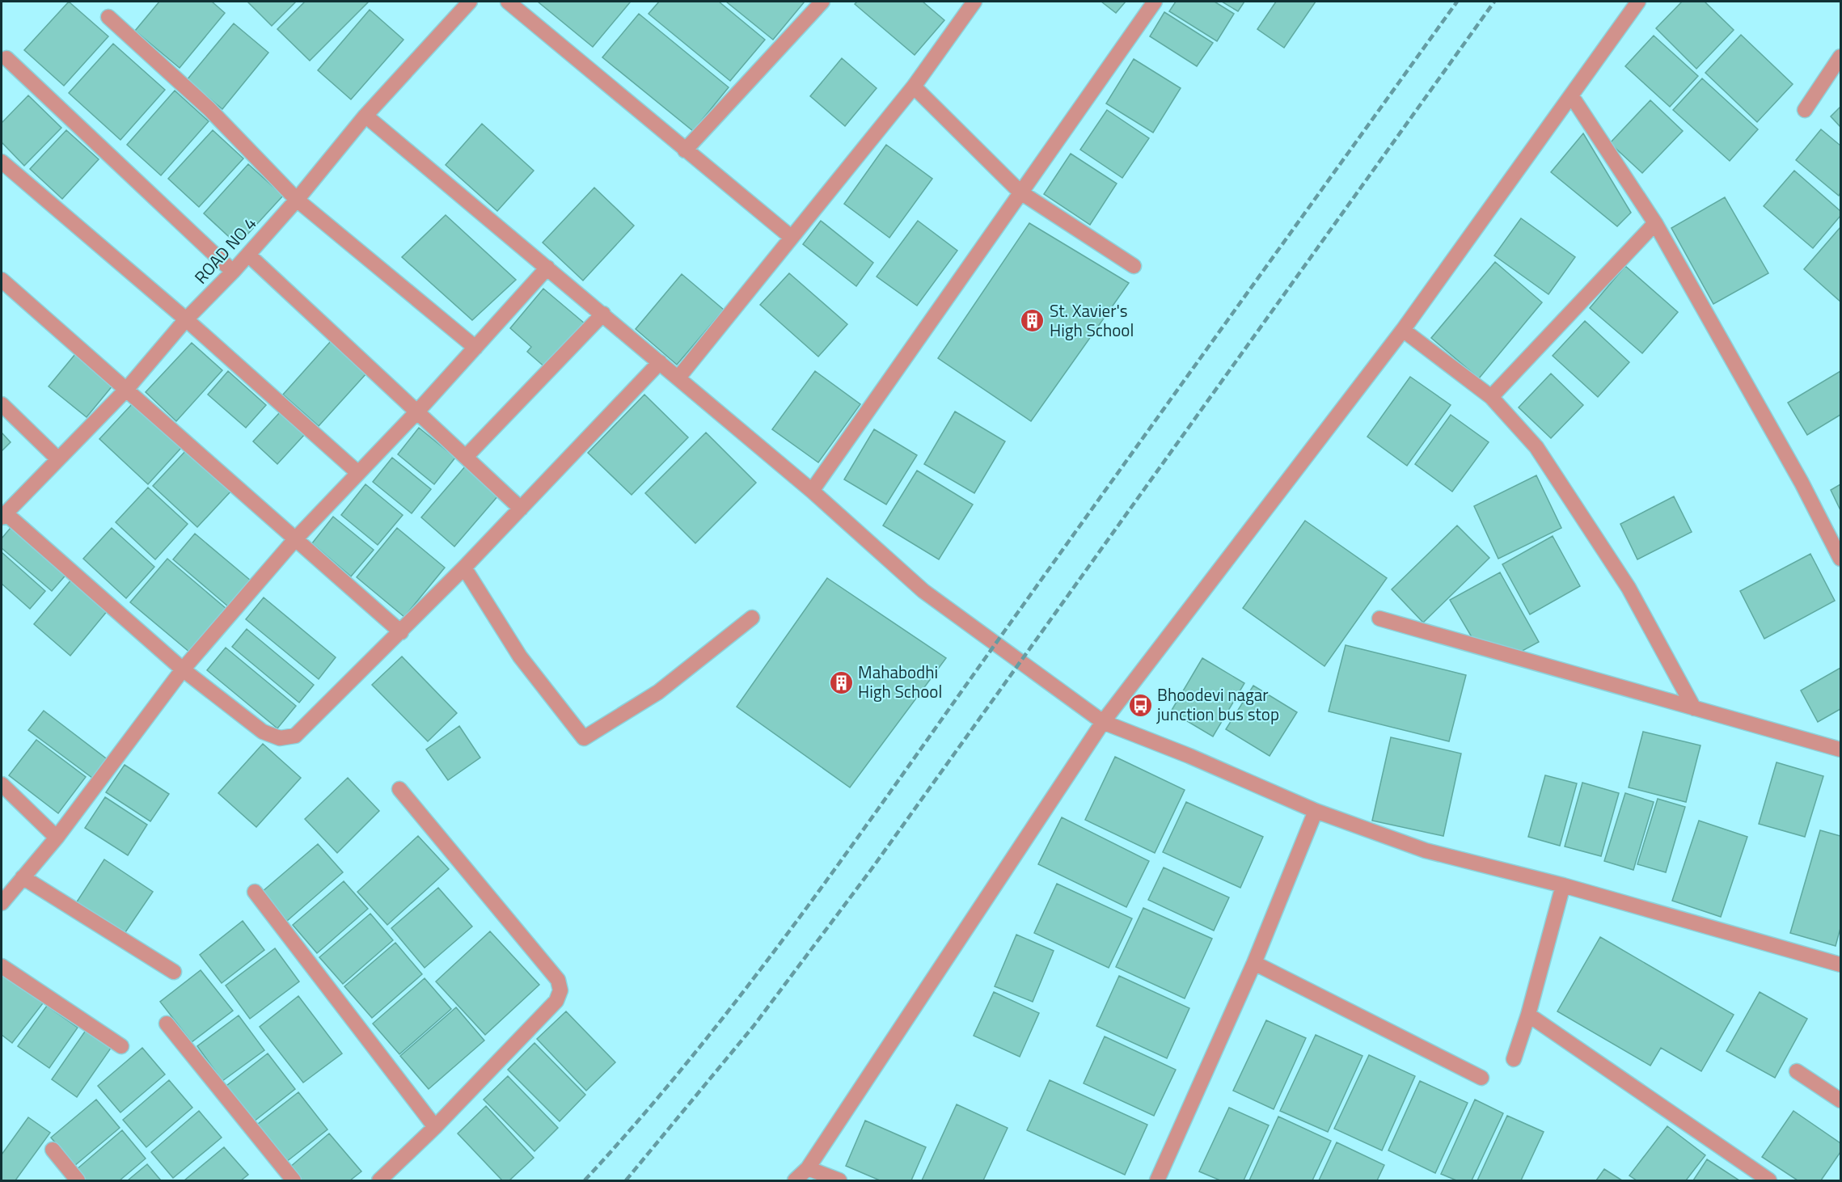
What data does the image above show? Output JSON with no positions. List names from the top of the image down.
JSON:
{
  "streets": {
    "street": ["ROAD NO 4"]
  },
  "places": {
    "building": ["St. Xavier's High School", "Mahabodhi High School"],
    "bus stop": ["Bhoodevi nagar junction bus stop"]
  }
}
